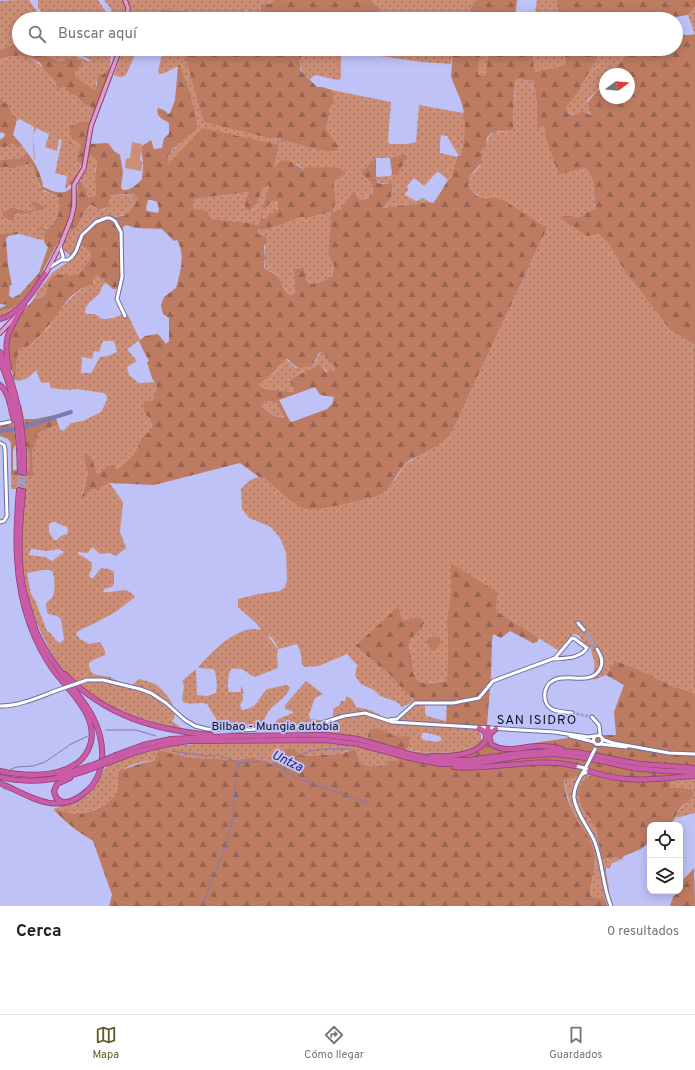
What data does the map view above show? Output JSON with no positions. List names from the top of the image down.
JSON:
{
  "streets": {
    "highway": ["Bilbao - Mungia autobia"]
  },
  "districts": ["SAN ISIDRO"],
  "water": ["Untza"],
  "north": "right",
  "page": {
    "search": "Buscar aquí",
    "heading": ["Cerca", "0 resultados"],
    "nav": ["Mapa", "Cómo llegar", "Guardados"]
  }
}
